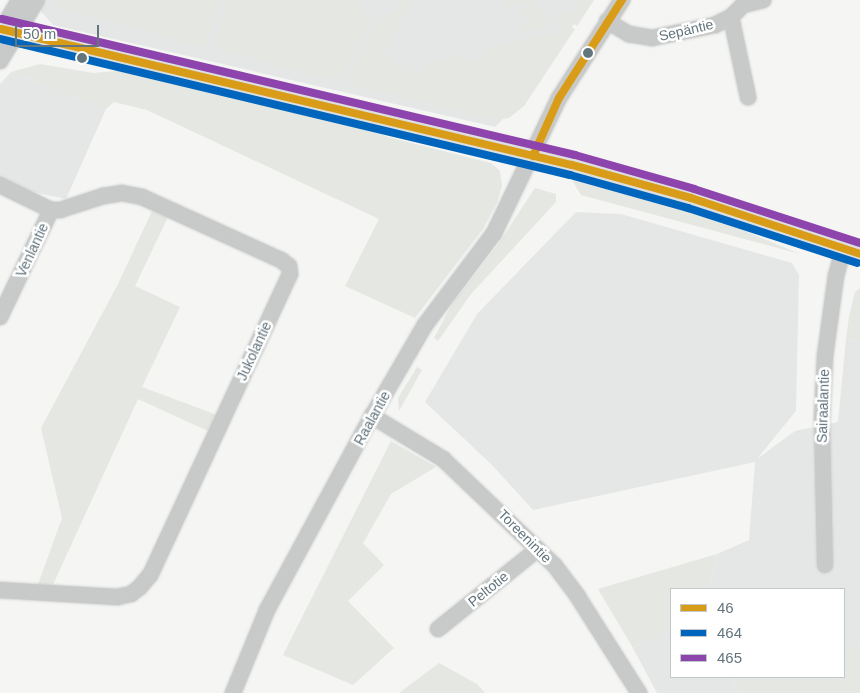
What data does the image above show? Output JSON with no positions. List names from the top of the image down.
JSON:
{
  "streets": {
    "street": [
      "Sepäntie",
      "Venlantie",
      "Jukolantie",
      "Sairaalantie",
      "Raalantie",
      "Toreenintie",
      "Peltotie"
    ]
  },
  "crossings": [
    ["Sepäntie", "Raalantie"],
    ["Venlantie", "Jukolantie"],
    ["Raalantie", "Toreenintie"],
    ["Toreenintie", "Peltotie"]
  ],
  "lines": ["transit line 46", "transit line 465", "transit line 464"],
  "legend": ["46", "464", "465"],
  "scale_bar": "50 m"
}
